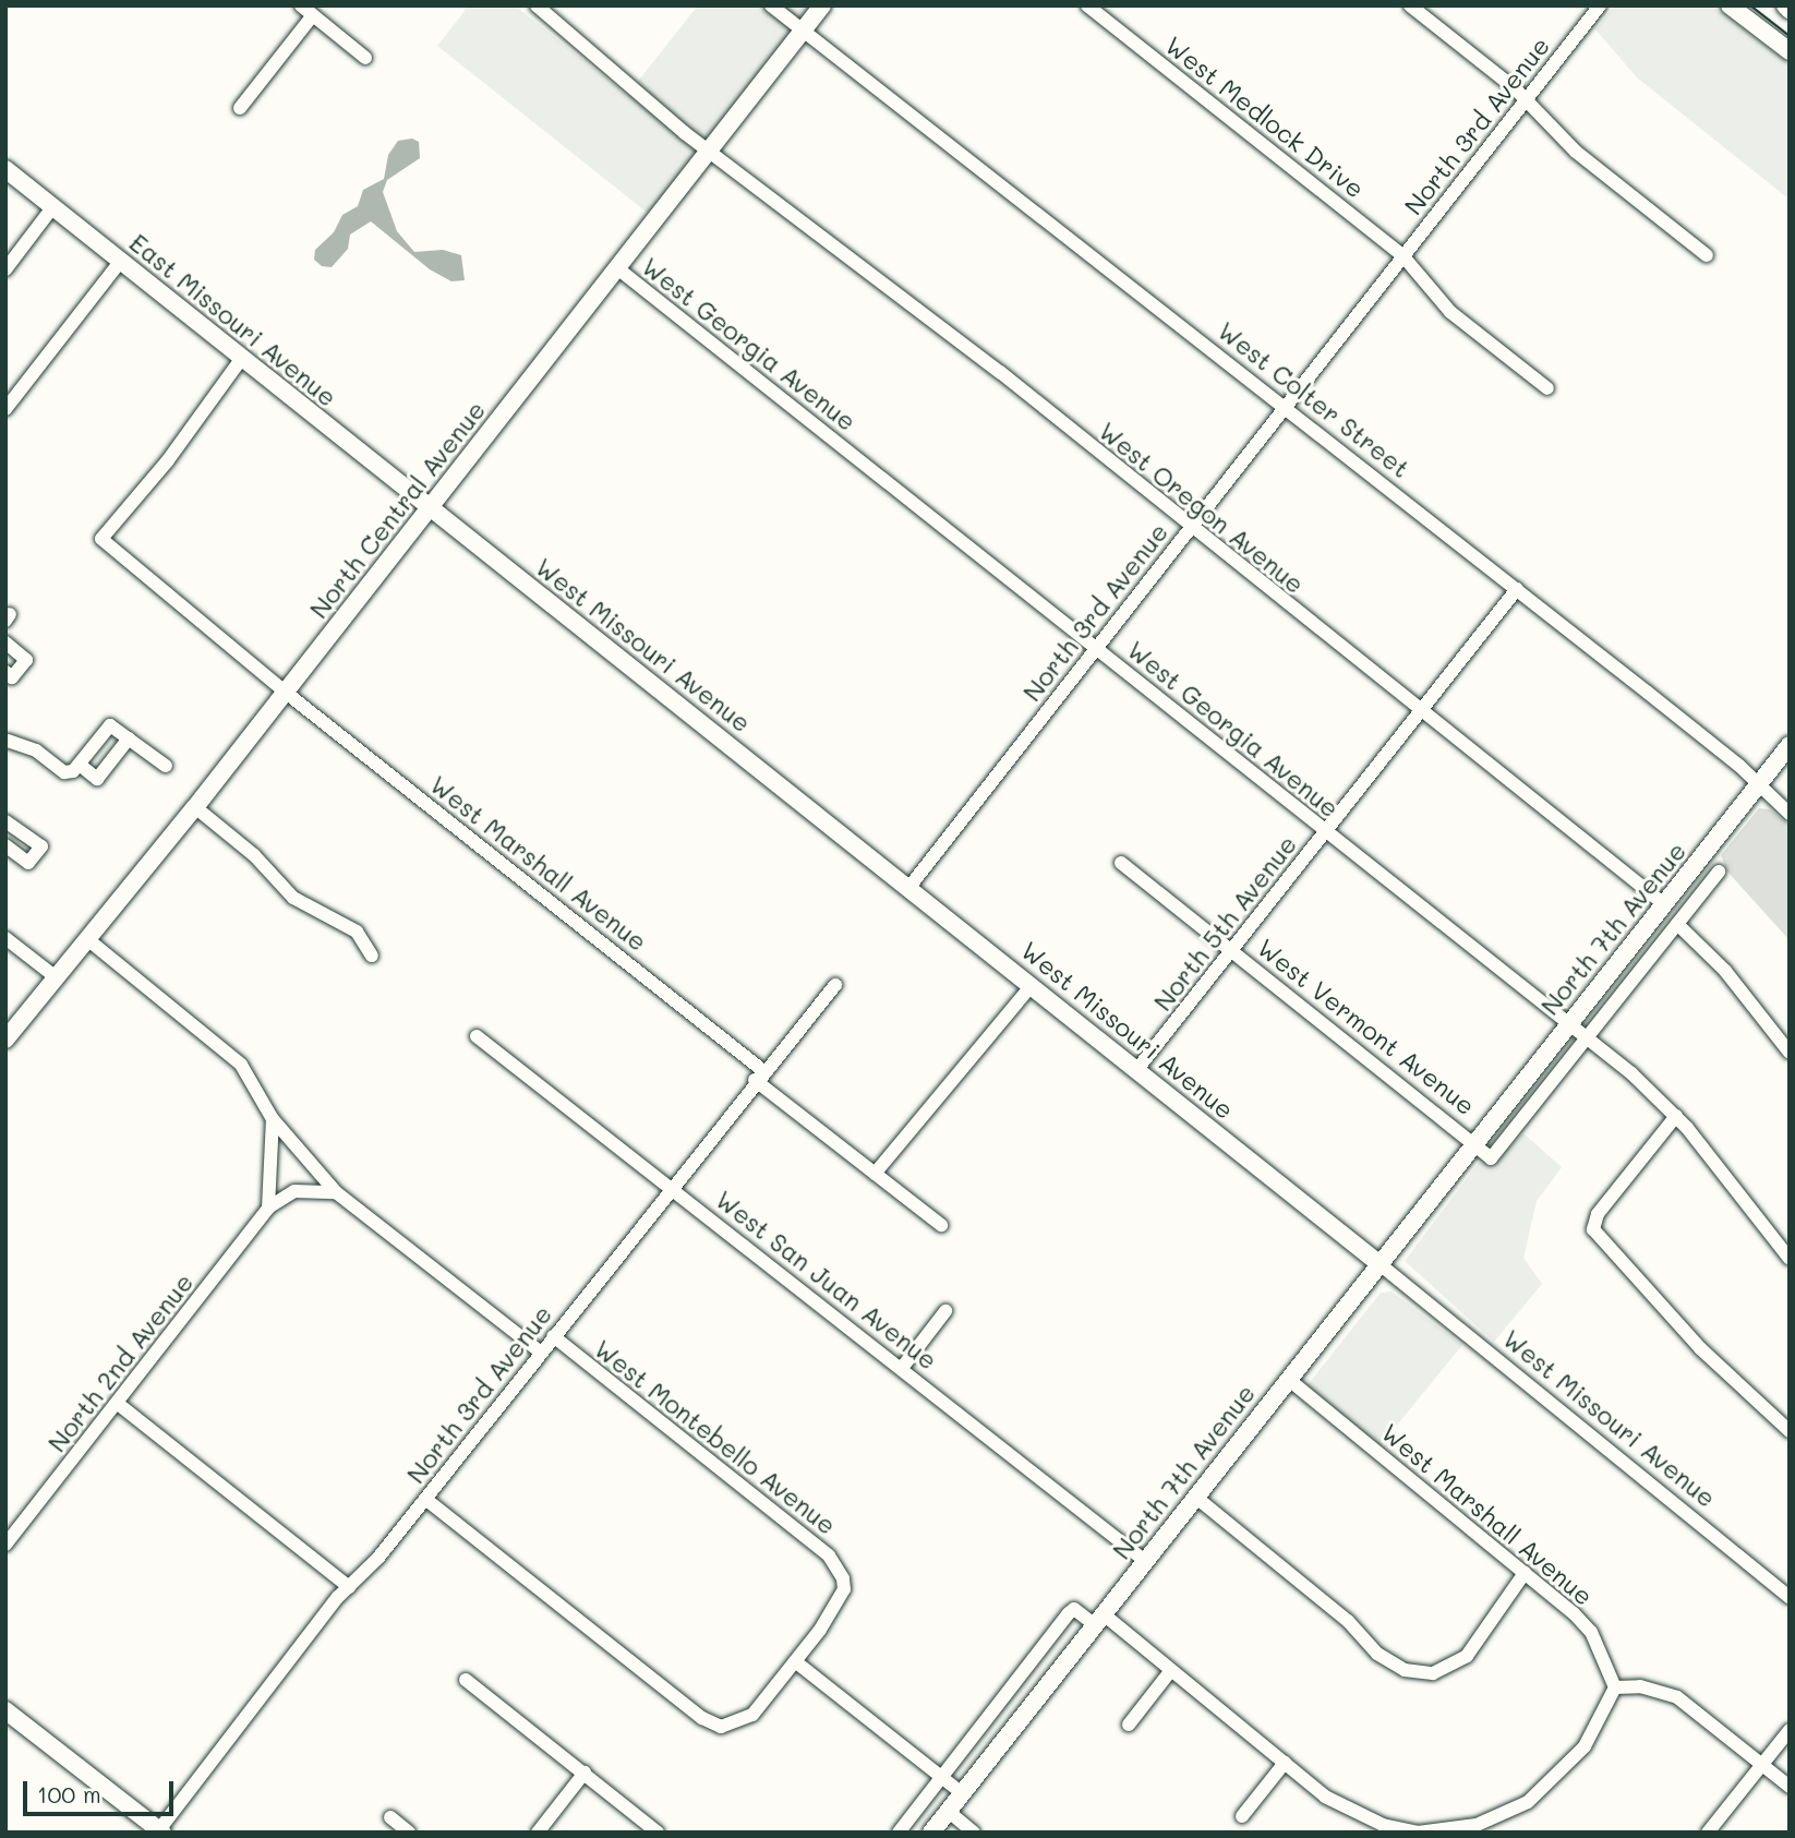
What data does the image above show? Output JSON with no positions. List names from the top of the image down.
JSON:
{
  "streets": {
    "main road": [
      "East Missouri Avenue",
      "North Central Avenue",
      "West Missouri Avenue",
      "North 7th Avenue"
    ],
    "street": [
      "West Medlock Drive",
      "North 3rd Avenue",
      "West Georgia Avenue",
      "West Colter Street",
      "West Oregon Avenue",
      "West Marshall Avenue",
      "North 5th Avenue",
      "West Vermont Avenue",
      "West San Juan Avenue",
      "North 2nd Avenue",
      "West Montebello Avenue"
    ]
  },
  "crossings": [
    ["West Medlock Drive", "North 3rd Avenue"],
    ["North 3rd Avenue", "West Georgia Avenue"],
    ["North 3rd Avenue", "West Colter Street"],
    ["North 3rd Avenue", "West Oregon Avenue"],
    ["North 3rd Avenue", "West Missouri Avenue"],
    ["North 3rd Avenue", "West Marshall Avenue"],
    ["North 3rd Avenue", "West San Juan Avenue"],
    ["North 3rd Avenue", "West Montebello Avenue"],
    ["East Missouri Avenue", "North Central Avenue"],
    ["East Missouri Avenue", "West Missouri Avenue"],
    ["East Missouri Avenue", "West Marshall Avenue"],
    ["West Georgia Avenue", "North Central Avenue"],
    ["West Georgia Avenue", "North 5th Avenue"],
    ["West Georgia Avenue", "North 7th Avenue"],
    ["West Colter Street", "North Central Avenue"],
    ["West Colter Street", "North 5th Avenue"],
    ["West Colter Street", "North 7th Avenue"],
    ["West Oregon Avenue", "North Central Avenue"],
    ["West Oregon Avenue", "North 5th Avenue"],
    ["West Oregon Avenue", "North 7th Avenue"],
    ["North Central Avenue", "West Missouri Avenue"],
    ["North Central Avenue", "West Marshall Avenue"],
    ["West Missouri Avenue", "North 5th Avenue"],
    ["West Missouri Avenue", "North 7th Avenue"],
    ["West Marshall Avenue", "North 7th Avenue"],
    ["North 5th Avenue", "West Vermont Avenue"],
    ["North 7th Avenue", "West Vermont Avenue"],
    ["North 7th Avenue", "West San Juan Avenue"]
  ],
  "scale_bar": "100 m"
}
